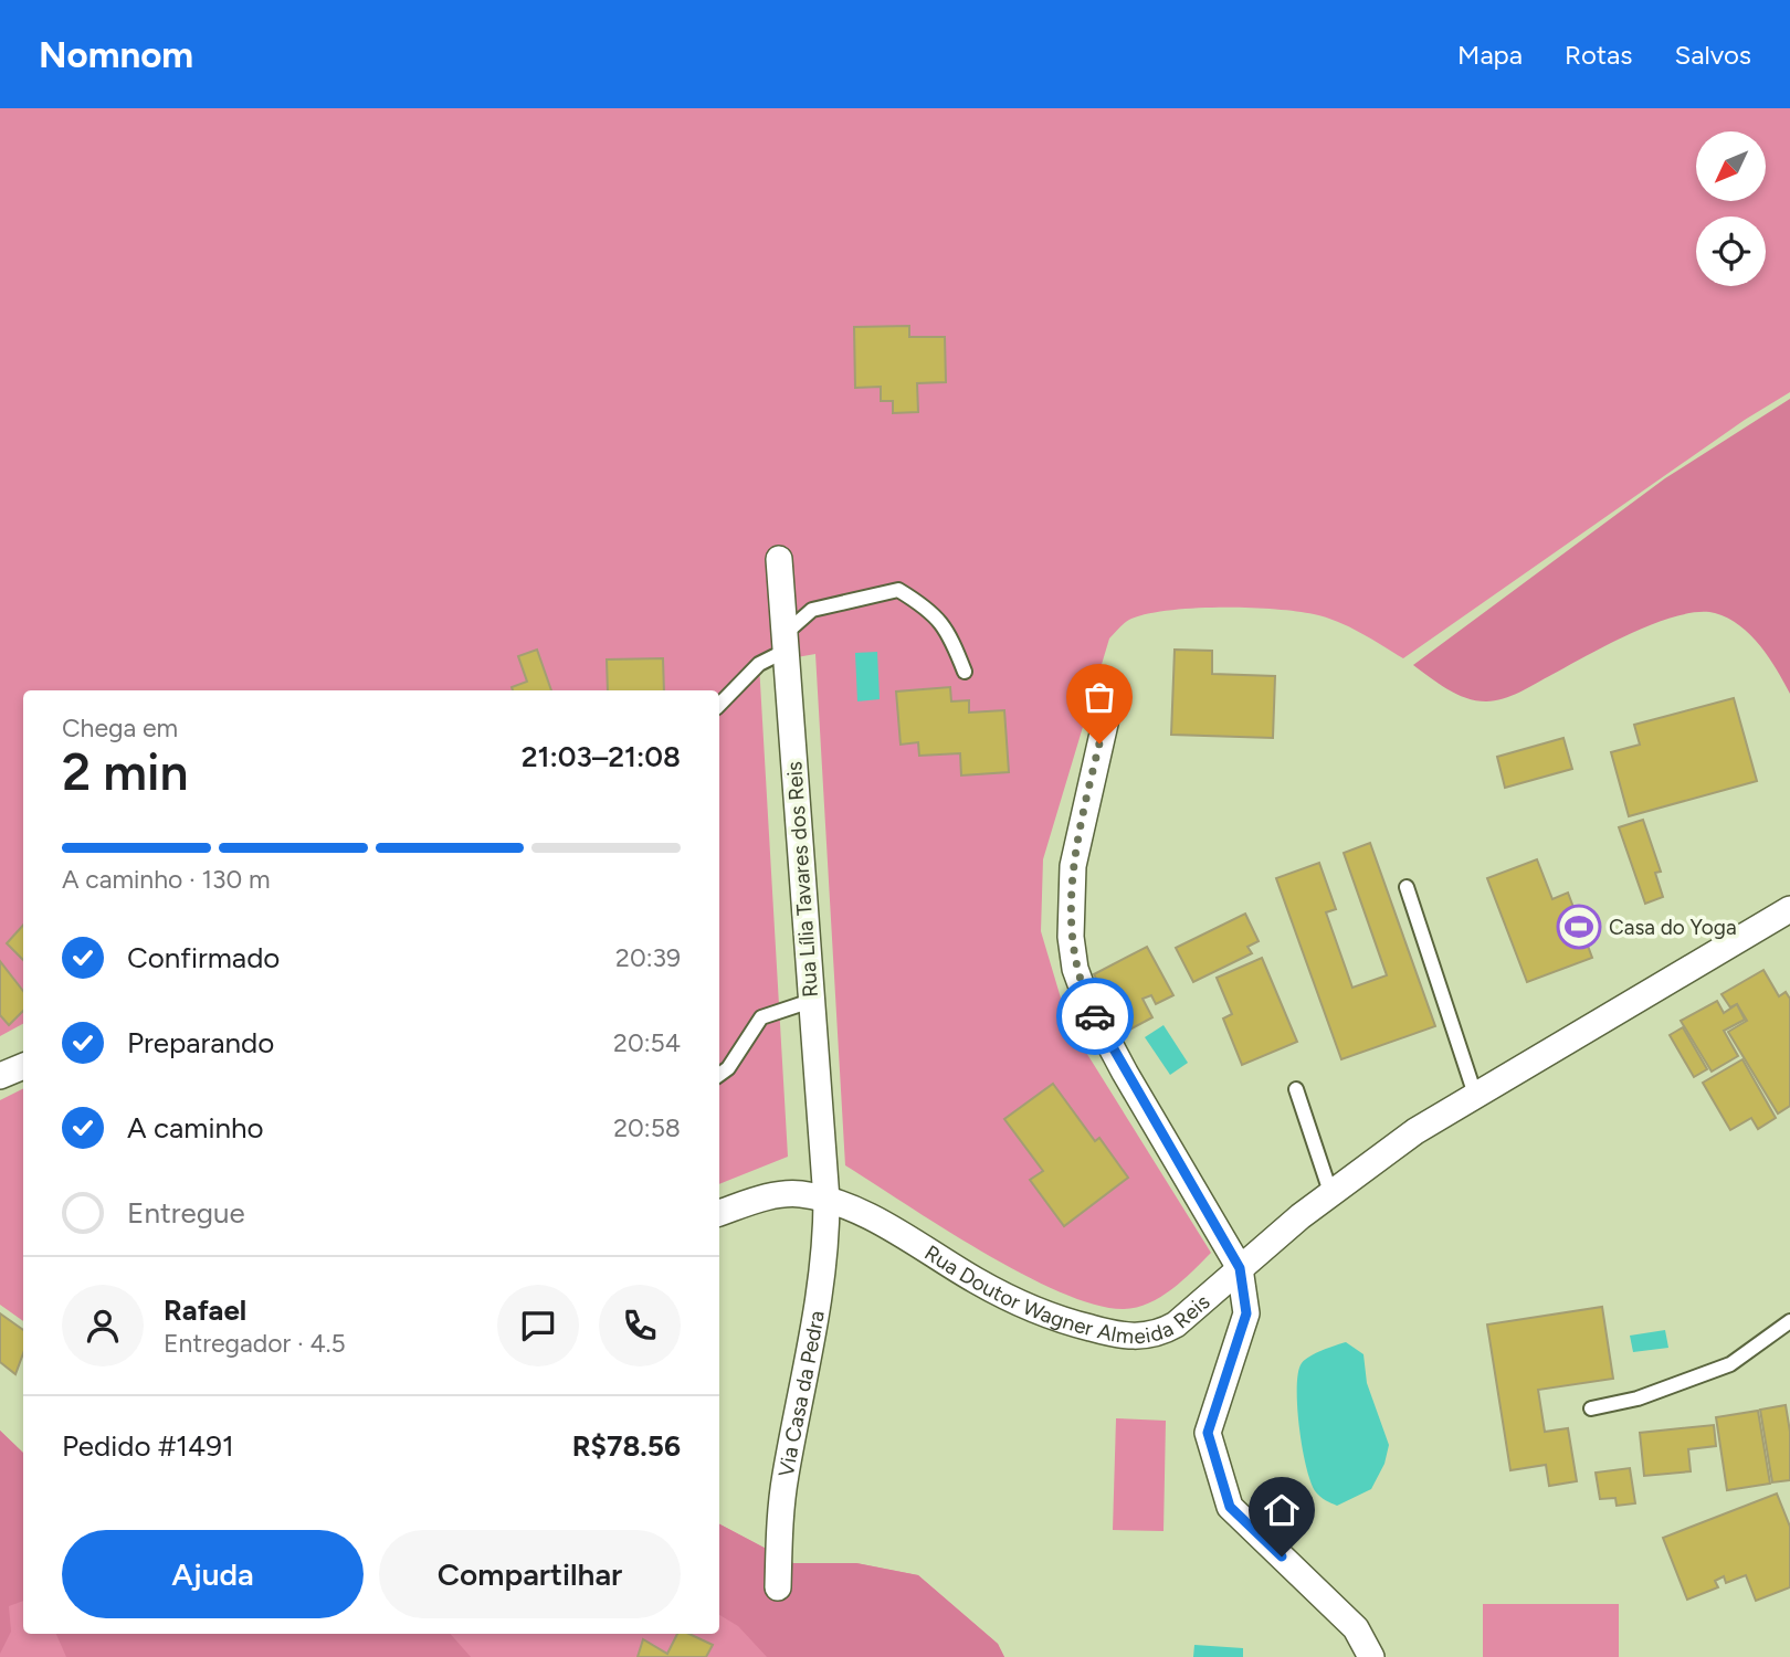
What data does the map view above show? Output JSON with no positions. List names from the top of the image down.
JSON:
{
  "streets": {
    "street": ["Rua Lília Tavares dos Reis", "Rua Doutor Wagner Almeida Reis", "Via Casa da Pedra"]
  },
  "crossings": [
    ["Rua Lília Tavares dos Reis", "Rua Doutor Wagner Almeida Reis"],
    ["Rua Lília Tavares dos Reis", "Via Casa da Pedra"],
    ["Rua Doutor Wagner Almeida Reis", "Via Casa da Pedra"]
  ],
  "places": {
    "sports": ["Casa do Yoga"]
  },
  "north": "bottom left",
  "page": {
    "header": "Nomnom",
    "nav": ["Mapa", "Rotas", "Salvos"],
    "heading": ["2 min", "Chega em", "21:03–21:08"],
    "panel": [
      "Rafael",
      "Entregador · 4.5",
      "Pedido #1491",
      "R$78.56"
    ],
    "bar": "A caminho · 130 m",
    "list": [
      ["Confirmado", "20:39"],
      ["Preparando", "20:54"],
      ["A caminho", "20:58"],
      "Entregue"
    ],
    "buttons": ["Ajuda", "Compartilhar"]
  }
}
